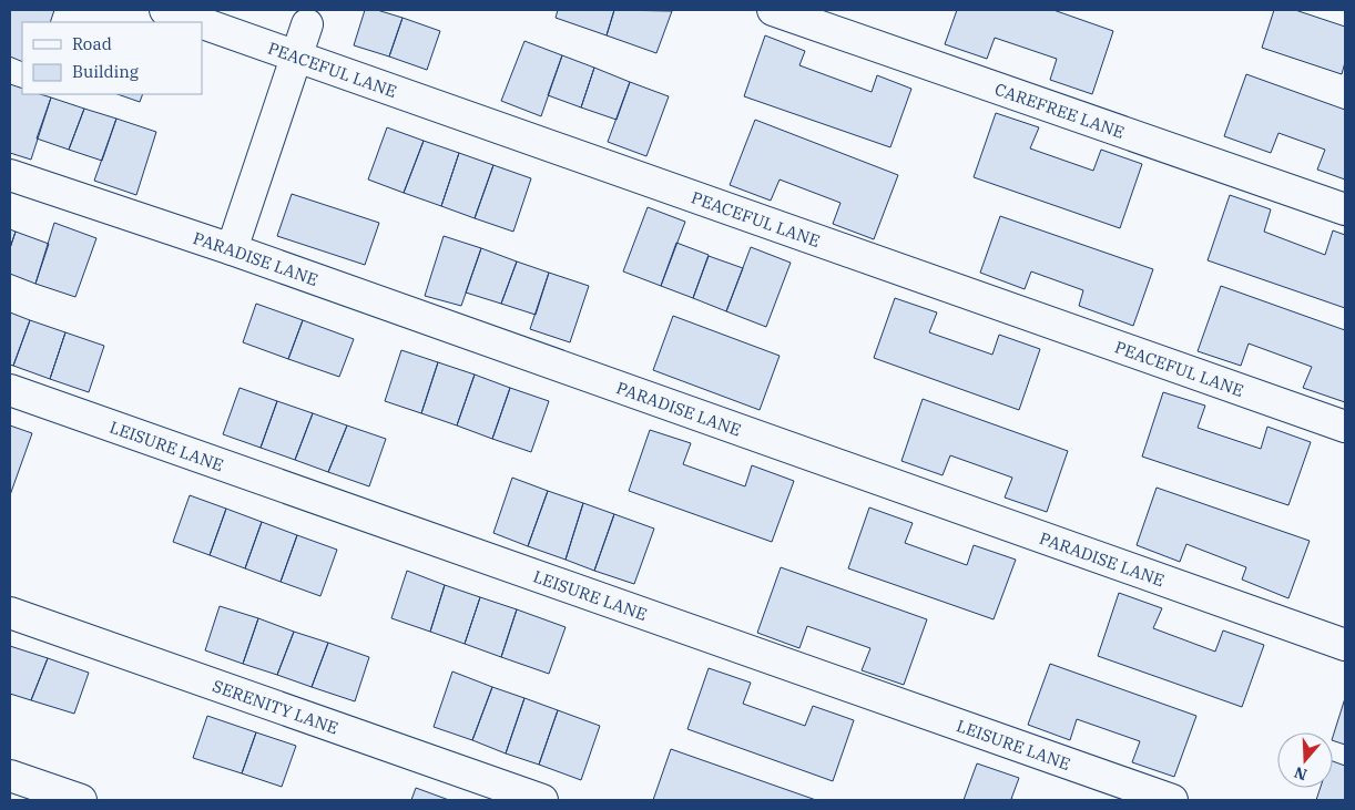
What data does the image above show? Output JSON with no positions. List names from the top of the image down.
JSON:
{
  "streets": {
    "street": [
      "PEACEFUL LANE",
      "CAREFREE LANE",
      "PARADISE LANE",
      "LEISURE LANE",
      "SERENITY LANE"
    ]
  },
  "legend": ["Road", "Building"],
  "north": "bottom"
}
